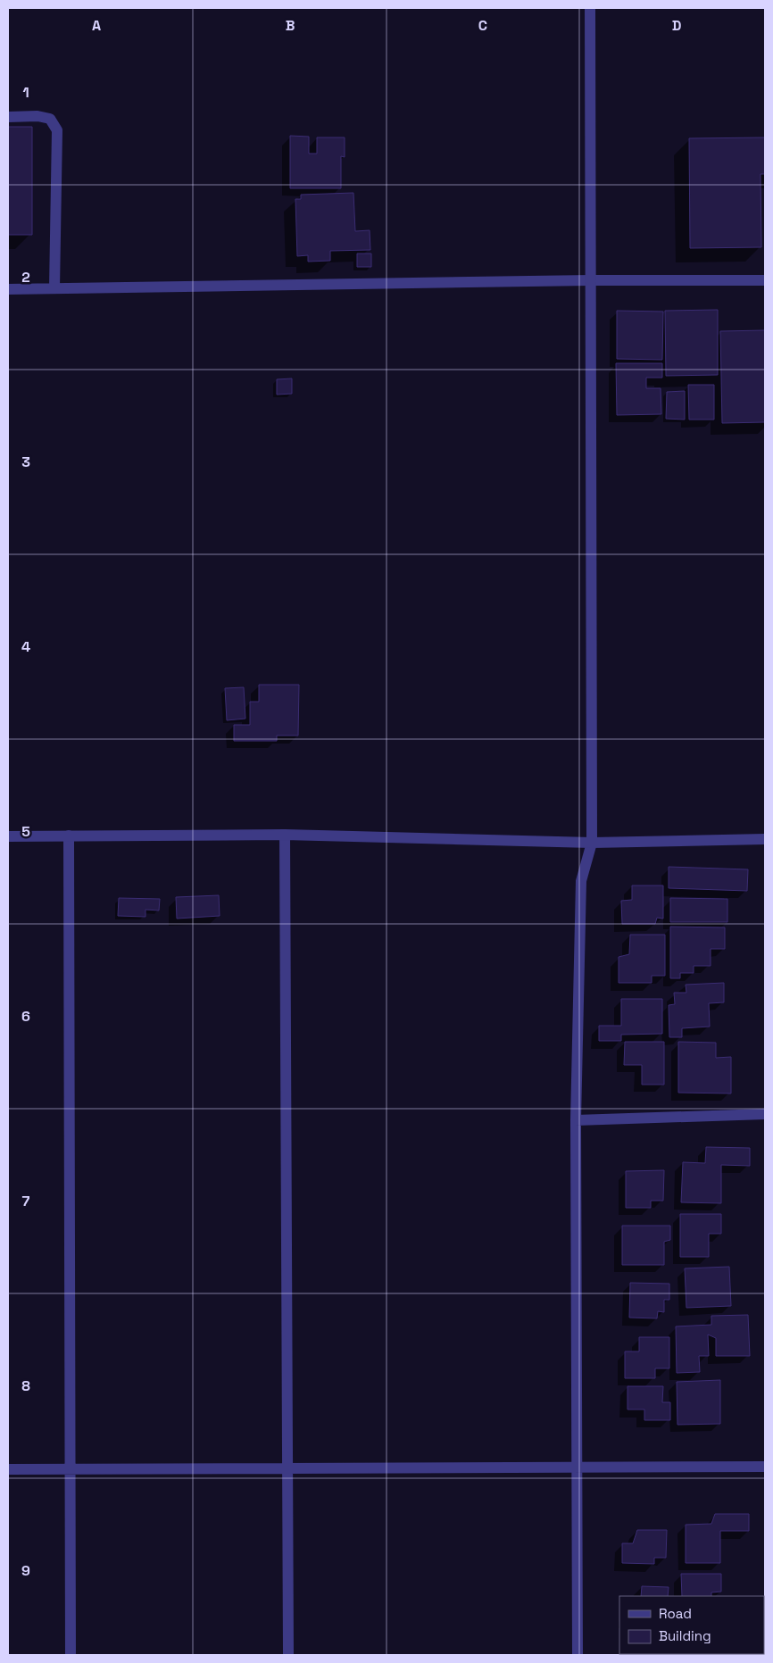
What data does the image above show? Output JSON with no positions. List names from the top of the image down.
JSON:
{
  "legend": ["Road", "Building"],
  "grid": {
    "columns": [
      "A",
      "B",
      "C",
      "D"
    ],
    "rows": [
      "1",
      "2",
      "3",
      "4",
      "5",
      "6",
      "7",
      "8",
      "9"
    ]
  }
}
